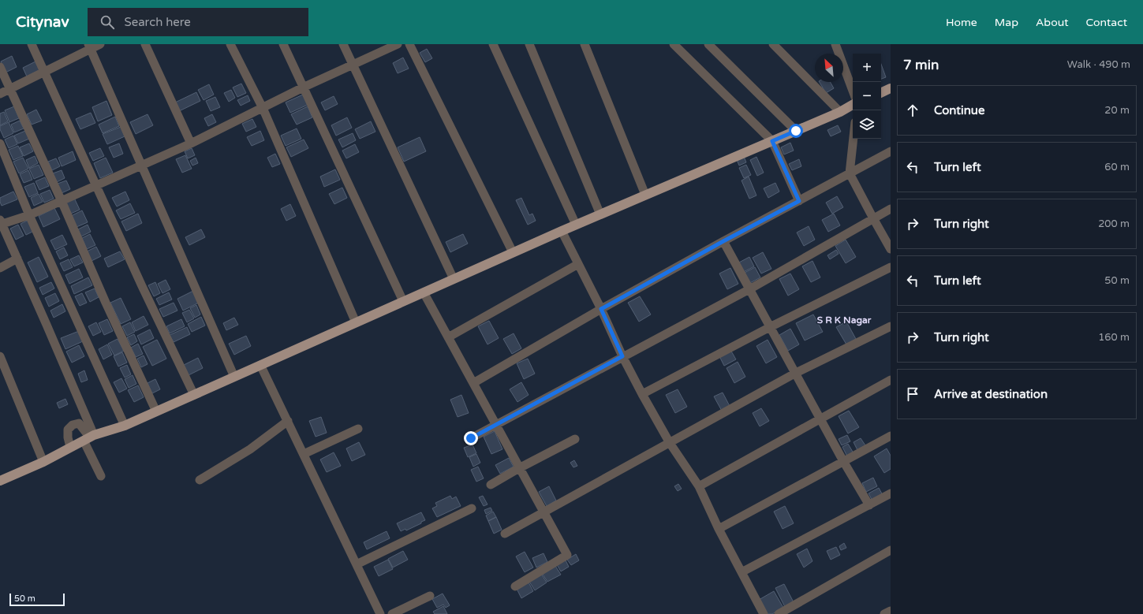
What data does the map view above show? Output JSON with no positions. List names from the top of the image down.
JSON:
{
  "districts": ["S R K Nagar"],
  "scale_bar": "50 m",
  "north": "top left",
  "page": {
    "header": "Citynav",
    "search": "Search here",
    "nav": [
      "Home",
      "Map",
      "About",
      "Contact"
    ],
    "heading": ["7 min", "Walk · 490 m"],
    "map_buttons": ["+", "−"],
    "list": [
      ["Continue", "20 m"],
      ["Turn left", "60 m"],
      ["Turn right", "200 m"],
      ["Turn left", "50 m"],
      ["Turn right", "160 m"],
      "Arrive at destination"
    ],
    "scale": "50 m"
  }
}
